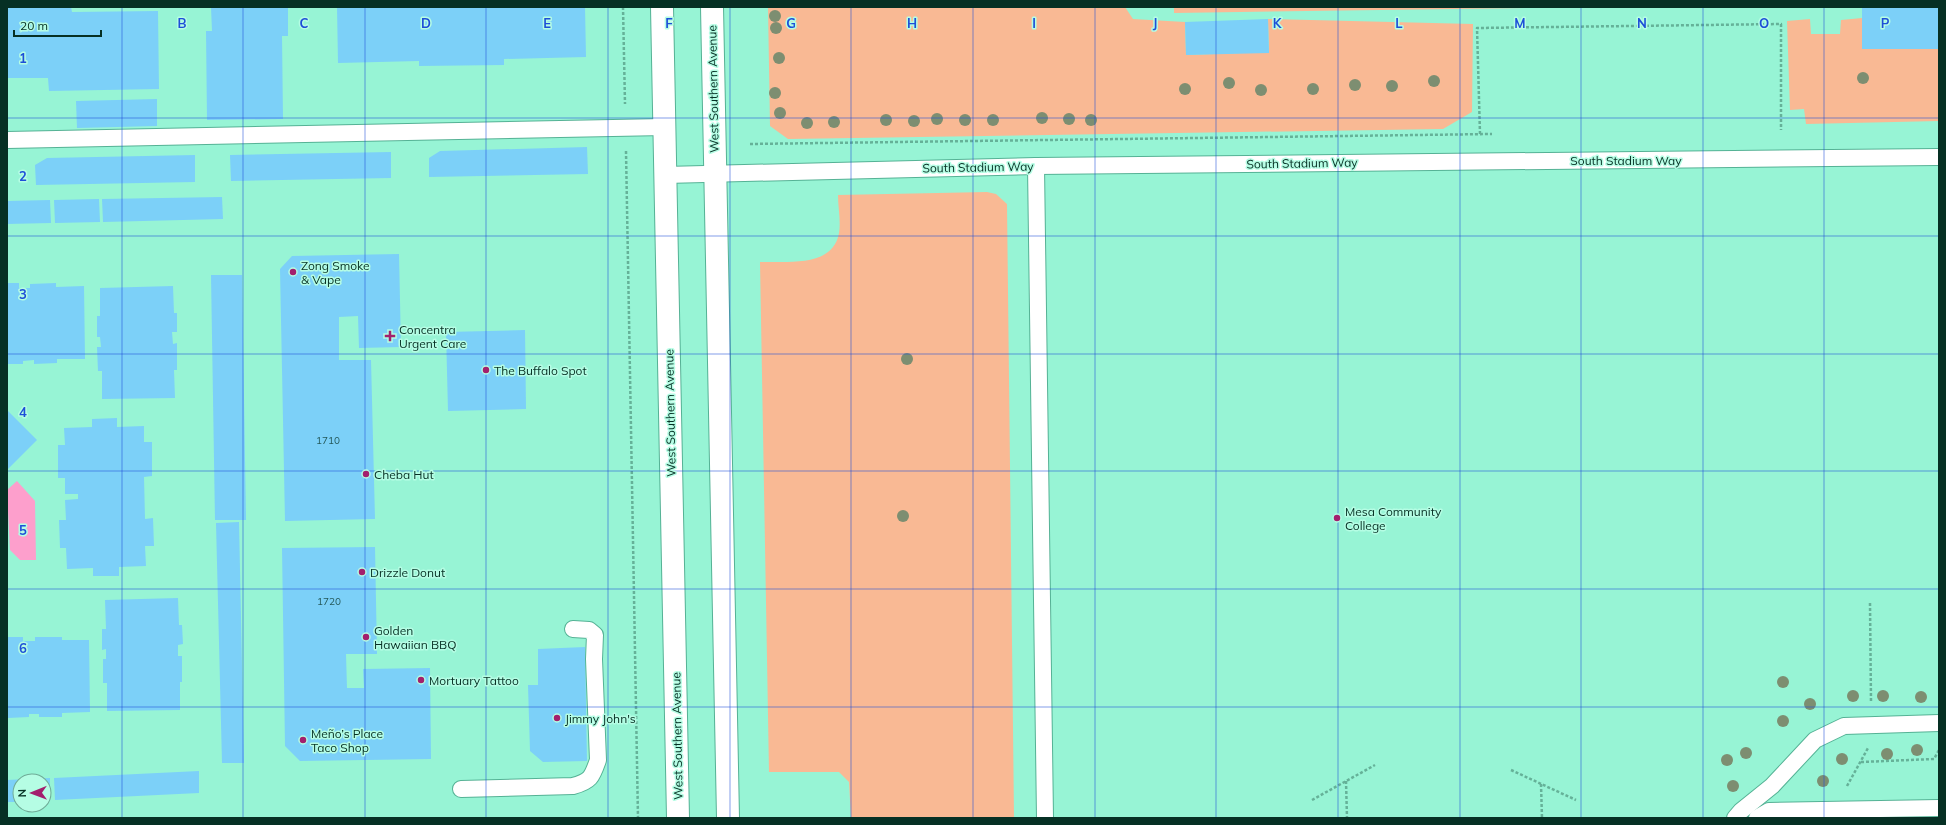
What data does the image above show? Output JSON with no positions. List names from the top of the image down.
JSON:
{
  "streets": {
    "main road": ["West Southern Avenue"],
    "lane": ["South Stadium Way"]
  },
  "crossings": [
    ["West Southern Avenue", "South Stadium Way"]
  ],
  "places": {
    "other": [
      "Zong Smoke & Vape",
      "The Buffalo Spot",
      "Cheba Hut",
      "Mesa Community College",
      "Drizzle Donut",
      "Golden Hawaiian BBQ",
      "Mortuary Tattoo",
      "Jimmy John's",
      "Meño’s Place Taco Shop"
    ],
    "health": ["Concentra Urgent Care"]
  },
  "house_numbers": ["1710", "1720"],
  "scale_bar": "20 m",
  "north": "left",
  "grid": {
    "columns": [
      "B",
      "C",
      "D",
      "E",
      "F",
      "G",
      "H",
      "I",
      "J",
      "K",
      "L",
      "M",
      "N",
      "O",
      "P"
    ],
    "rows": [
      "1",
      "2",
      "3",
      "4",
      "5",
      "6"
    ]
  }
}
